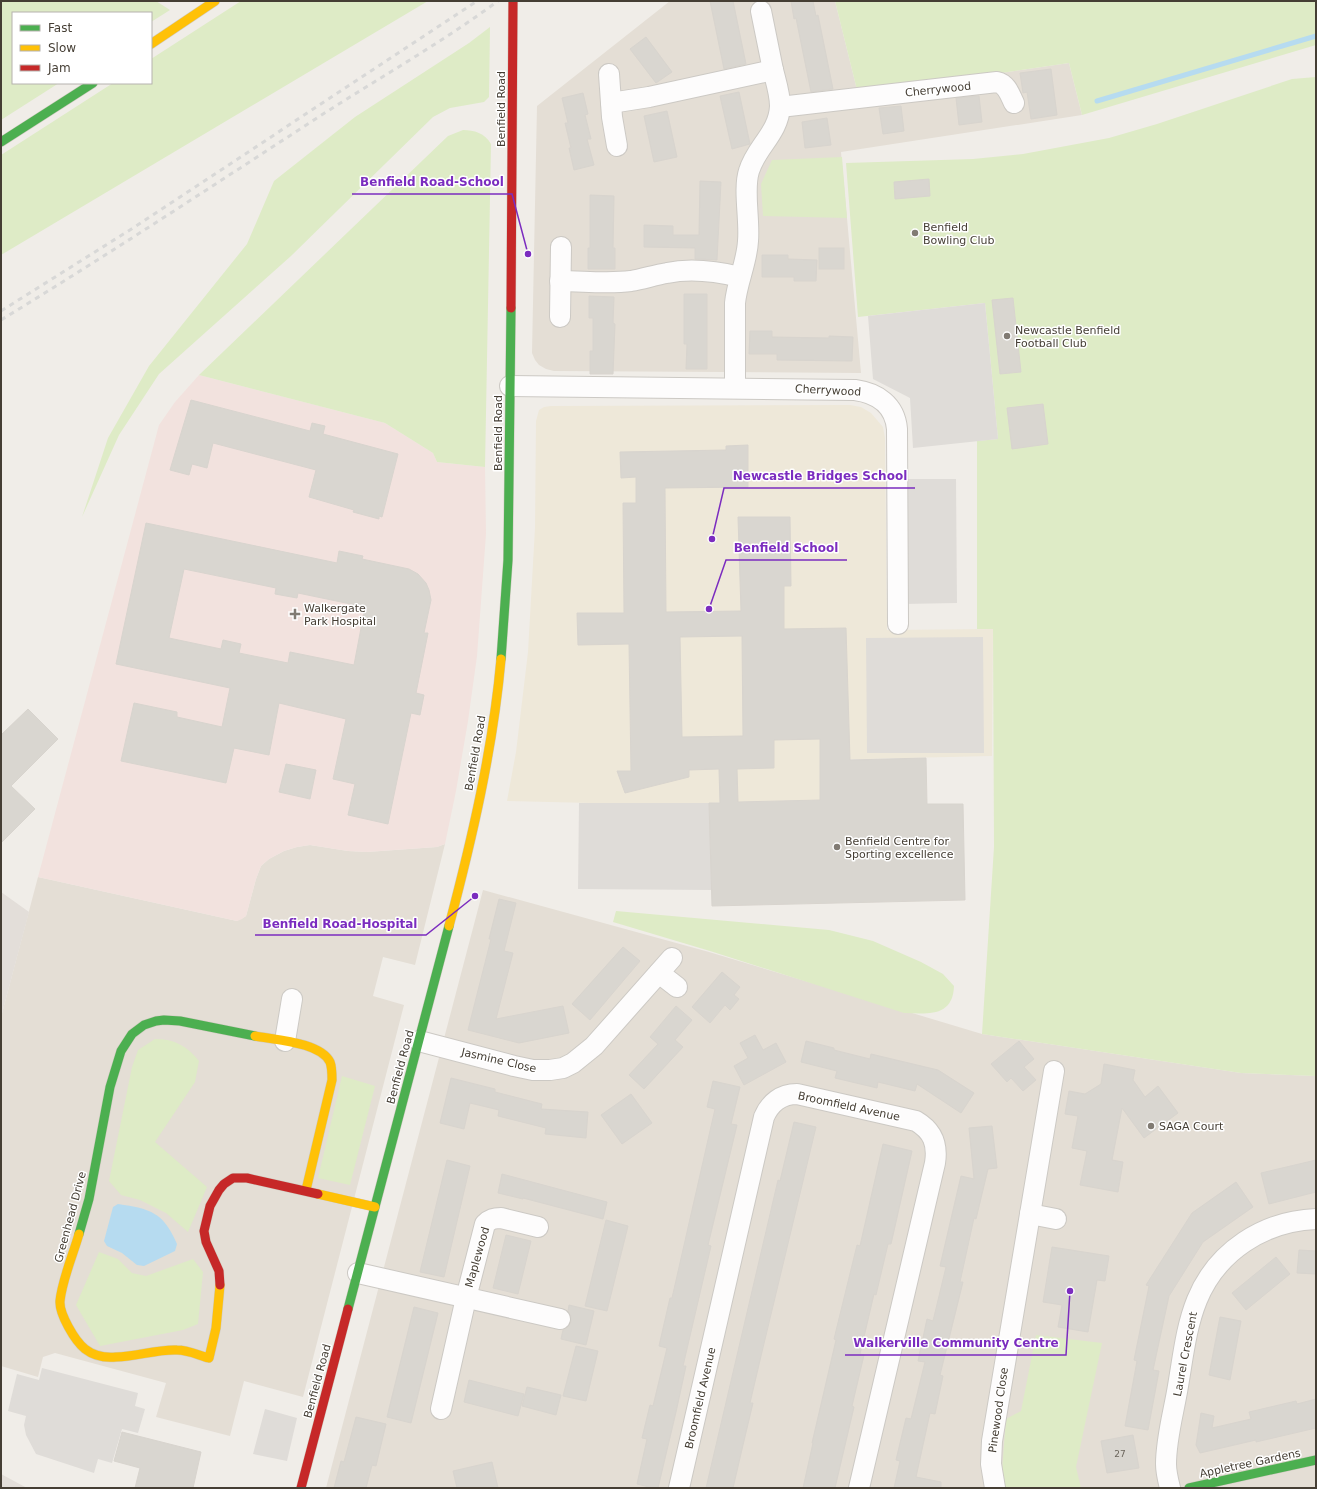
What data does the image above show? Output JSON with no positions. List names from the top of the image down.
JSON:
{
  "streets": {
    "street": [
      "Cherrywood",
      "Benfield Road",
      "Jasmine Close",
      "Broomfield Avenue",
      "Greenhead Drive",
      "Maplewood",
      "Laurel Crescent",
      "Pinewood Close",
      "Appletree Gardens"
    ]
  },
  "crossings": [
    ["Cherrywood", "Benfield Road"],
    ["Benfield Road", "Jasmine Close"],
    ["Benfield Road", "Greenhead Drive"],
    ["Benfield Road", "Maplewood"]
  ],
  "places": {
    "other": [
      "Benfield Bowling Club",
      "Benfield Road-School",
      "Newcastle Benfield Football Club",
      "Newcastle Bridges School",
      "Benfield School",
      "Benfield Centre for Sporting excellence",
      "Benfield Road-Hospital",
      "SAGA Court",
      "Walkerville Community Centre"
    ],
    "health": ["Walkergate Park Hospital"]
  },
  "house_numbers": ["27"],
  "legend": ["Fast", "Slow", "Jam"]
}
